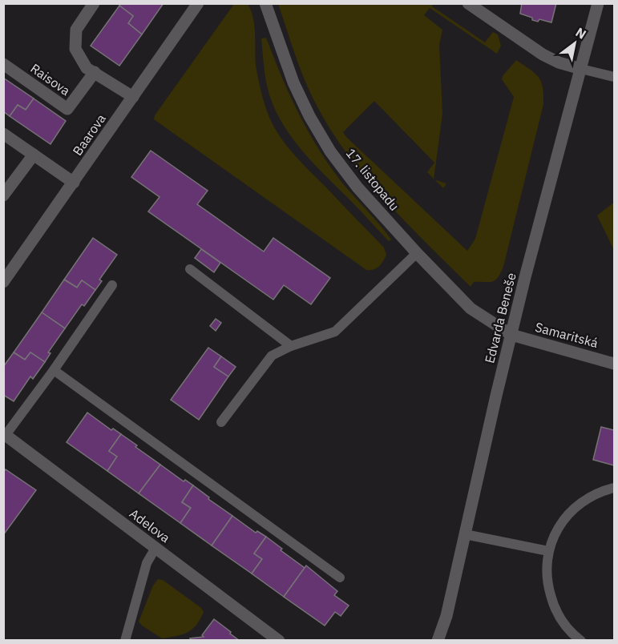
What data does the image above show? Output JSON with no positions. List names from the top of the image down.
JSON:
{
  "streets": {
    "street": [
      "Raisova",
      "Baarova",
      "17. listopadu",
      "Edvarda Beneše",
      "Samaritská",
      "Adelova"
    ]
  },
  "crossings": [
    ["17. listopadu", "Edvarda Beneše"],
    ["17. listopadu", "Samaritská"],
    ["Edvarda Beneše", "Samaritská"]
  ],
  "north": "top right"
}
